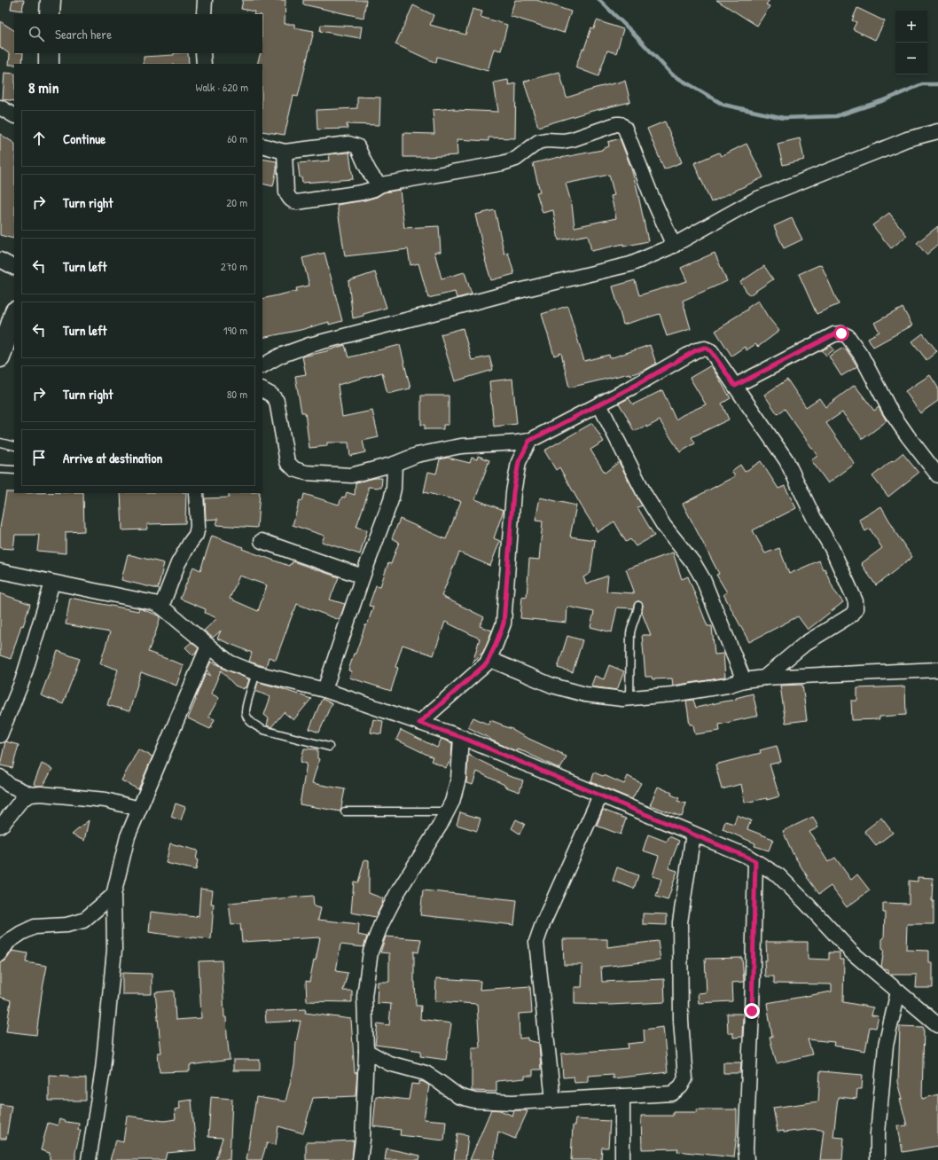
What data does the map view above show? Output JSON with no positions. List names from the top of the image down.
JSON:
{
  "page": {
    "map_buttons": ["+", "−"],
    "search": "Search here",
    "heading": ["8 min", "Walk · 620 m"],
    "list": [
      ["Continue", "60 m"],
      ["Turn right", "20 m"],
      ["Turn left", "270 m"],
      ["Turn left", "190 m"],
      ["Turn right", "80 m"],
      "Arrive at destination"
    ]
  }
}
